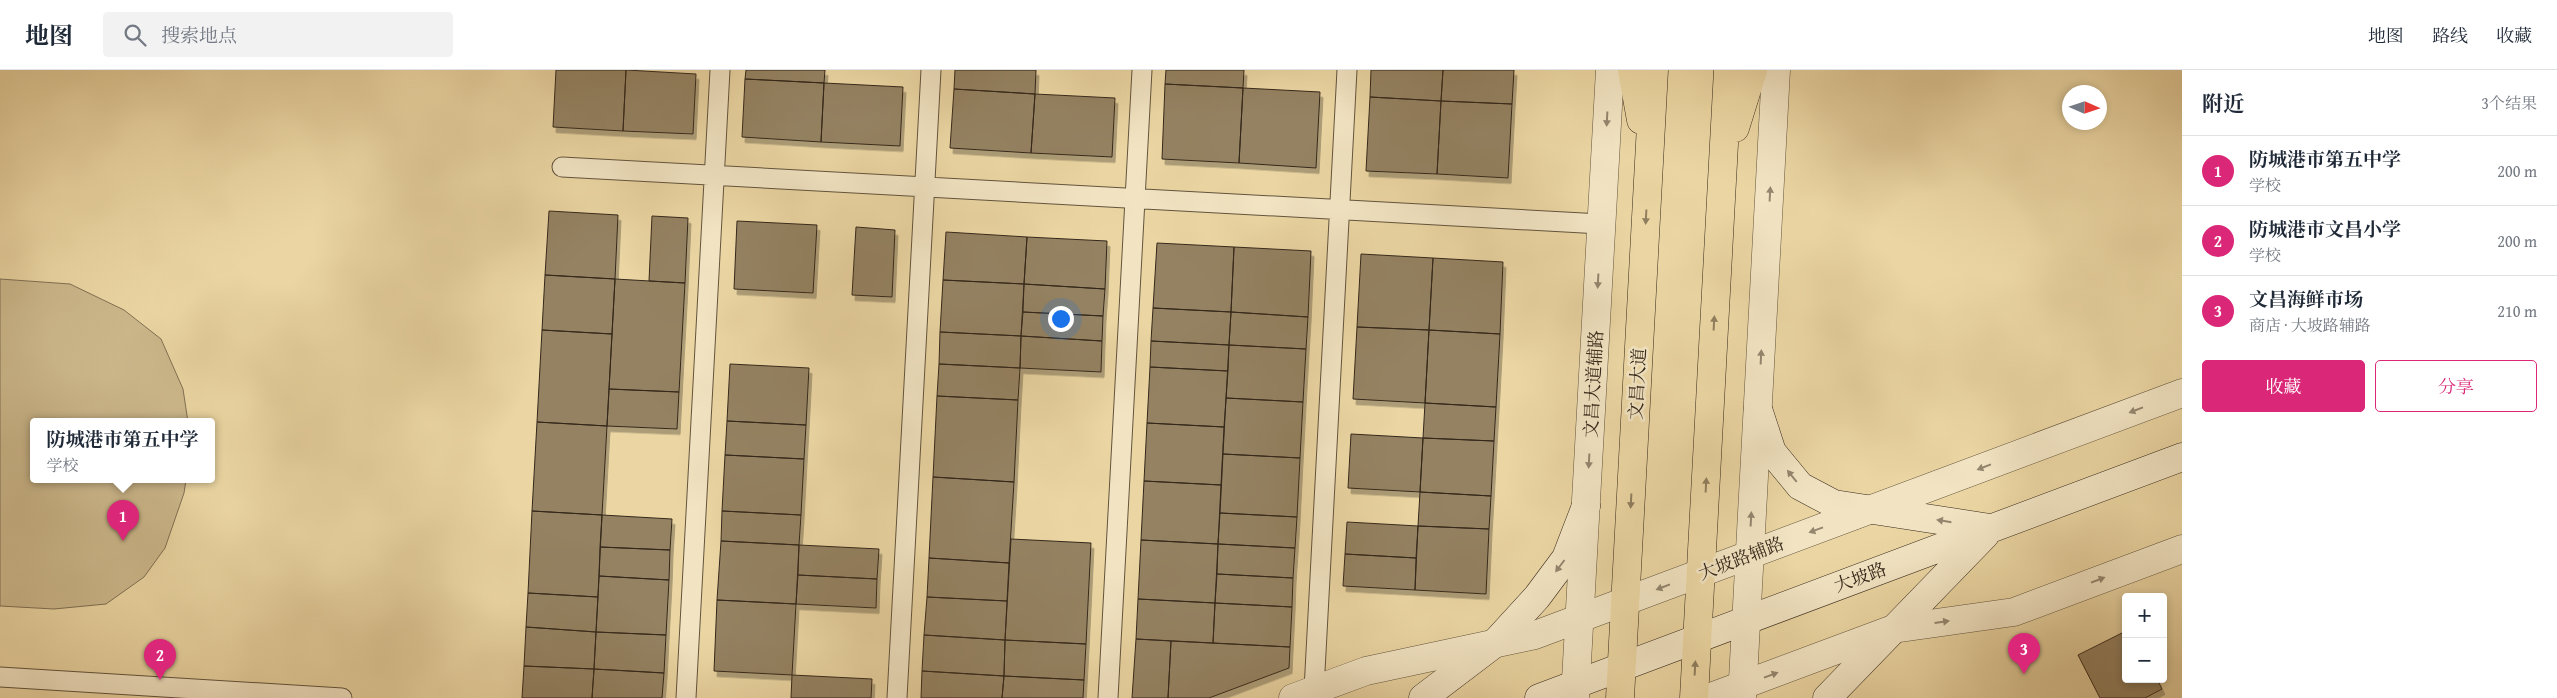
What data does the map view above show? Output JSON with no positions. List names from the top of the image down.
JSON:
{
  "streets": {
    "main road": ["文昌大道"],
    "street": ["文昌大道辅路", "大坡路辅路", "大坡路"]
  },
  "crossings": [
    ["文昌大道辅路", "大坡路辅路"],
    ["文昌大道辅路", "大坡路"],
    ["文昌大道", "大坡路辅路"],
    ["文昌大道", "大坡路"]
  ],
  "north": "right",
  "page": {
    "header": "地图",
    "search": "搜索地点",
    "nav": ["地图", "路线", "收藏"],
    "heading": ["附近", "3个结果"],
    "list": [
      {
        "mark": "1",
        "name": "防城港市第五中学",
        "note": "学校",
        "value": "200 m"
      },
      {
        "mark": "2",
        "name": "防城港市文昌小学",
        "note": "学校",
        "value": "200 m"
      },
      {
        "mark": "3",
        "name": "文昌海鲜市场",
        "note": "商店 · 大坡路辅路",
        "value": "210 m"
      }
    ],
    "buttons": ["收藏", "分享"],
    "popup": ["防城港市第五中学", "学校"],
    "pins": ["1", "3", "2"],
    "map_buttons": ["+", "−"]
  }
}
